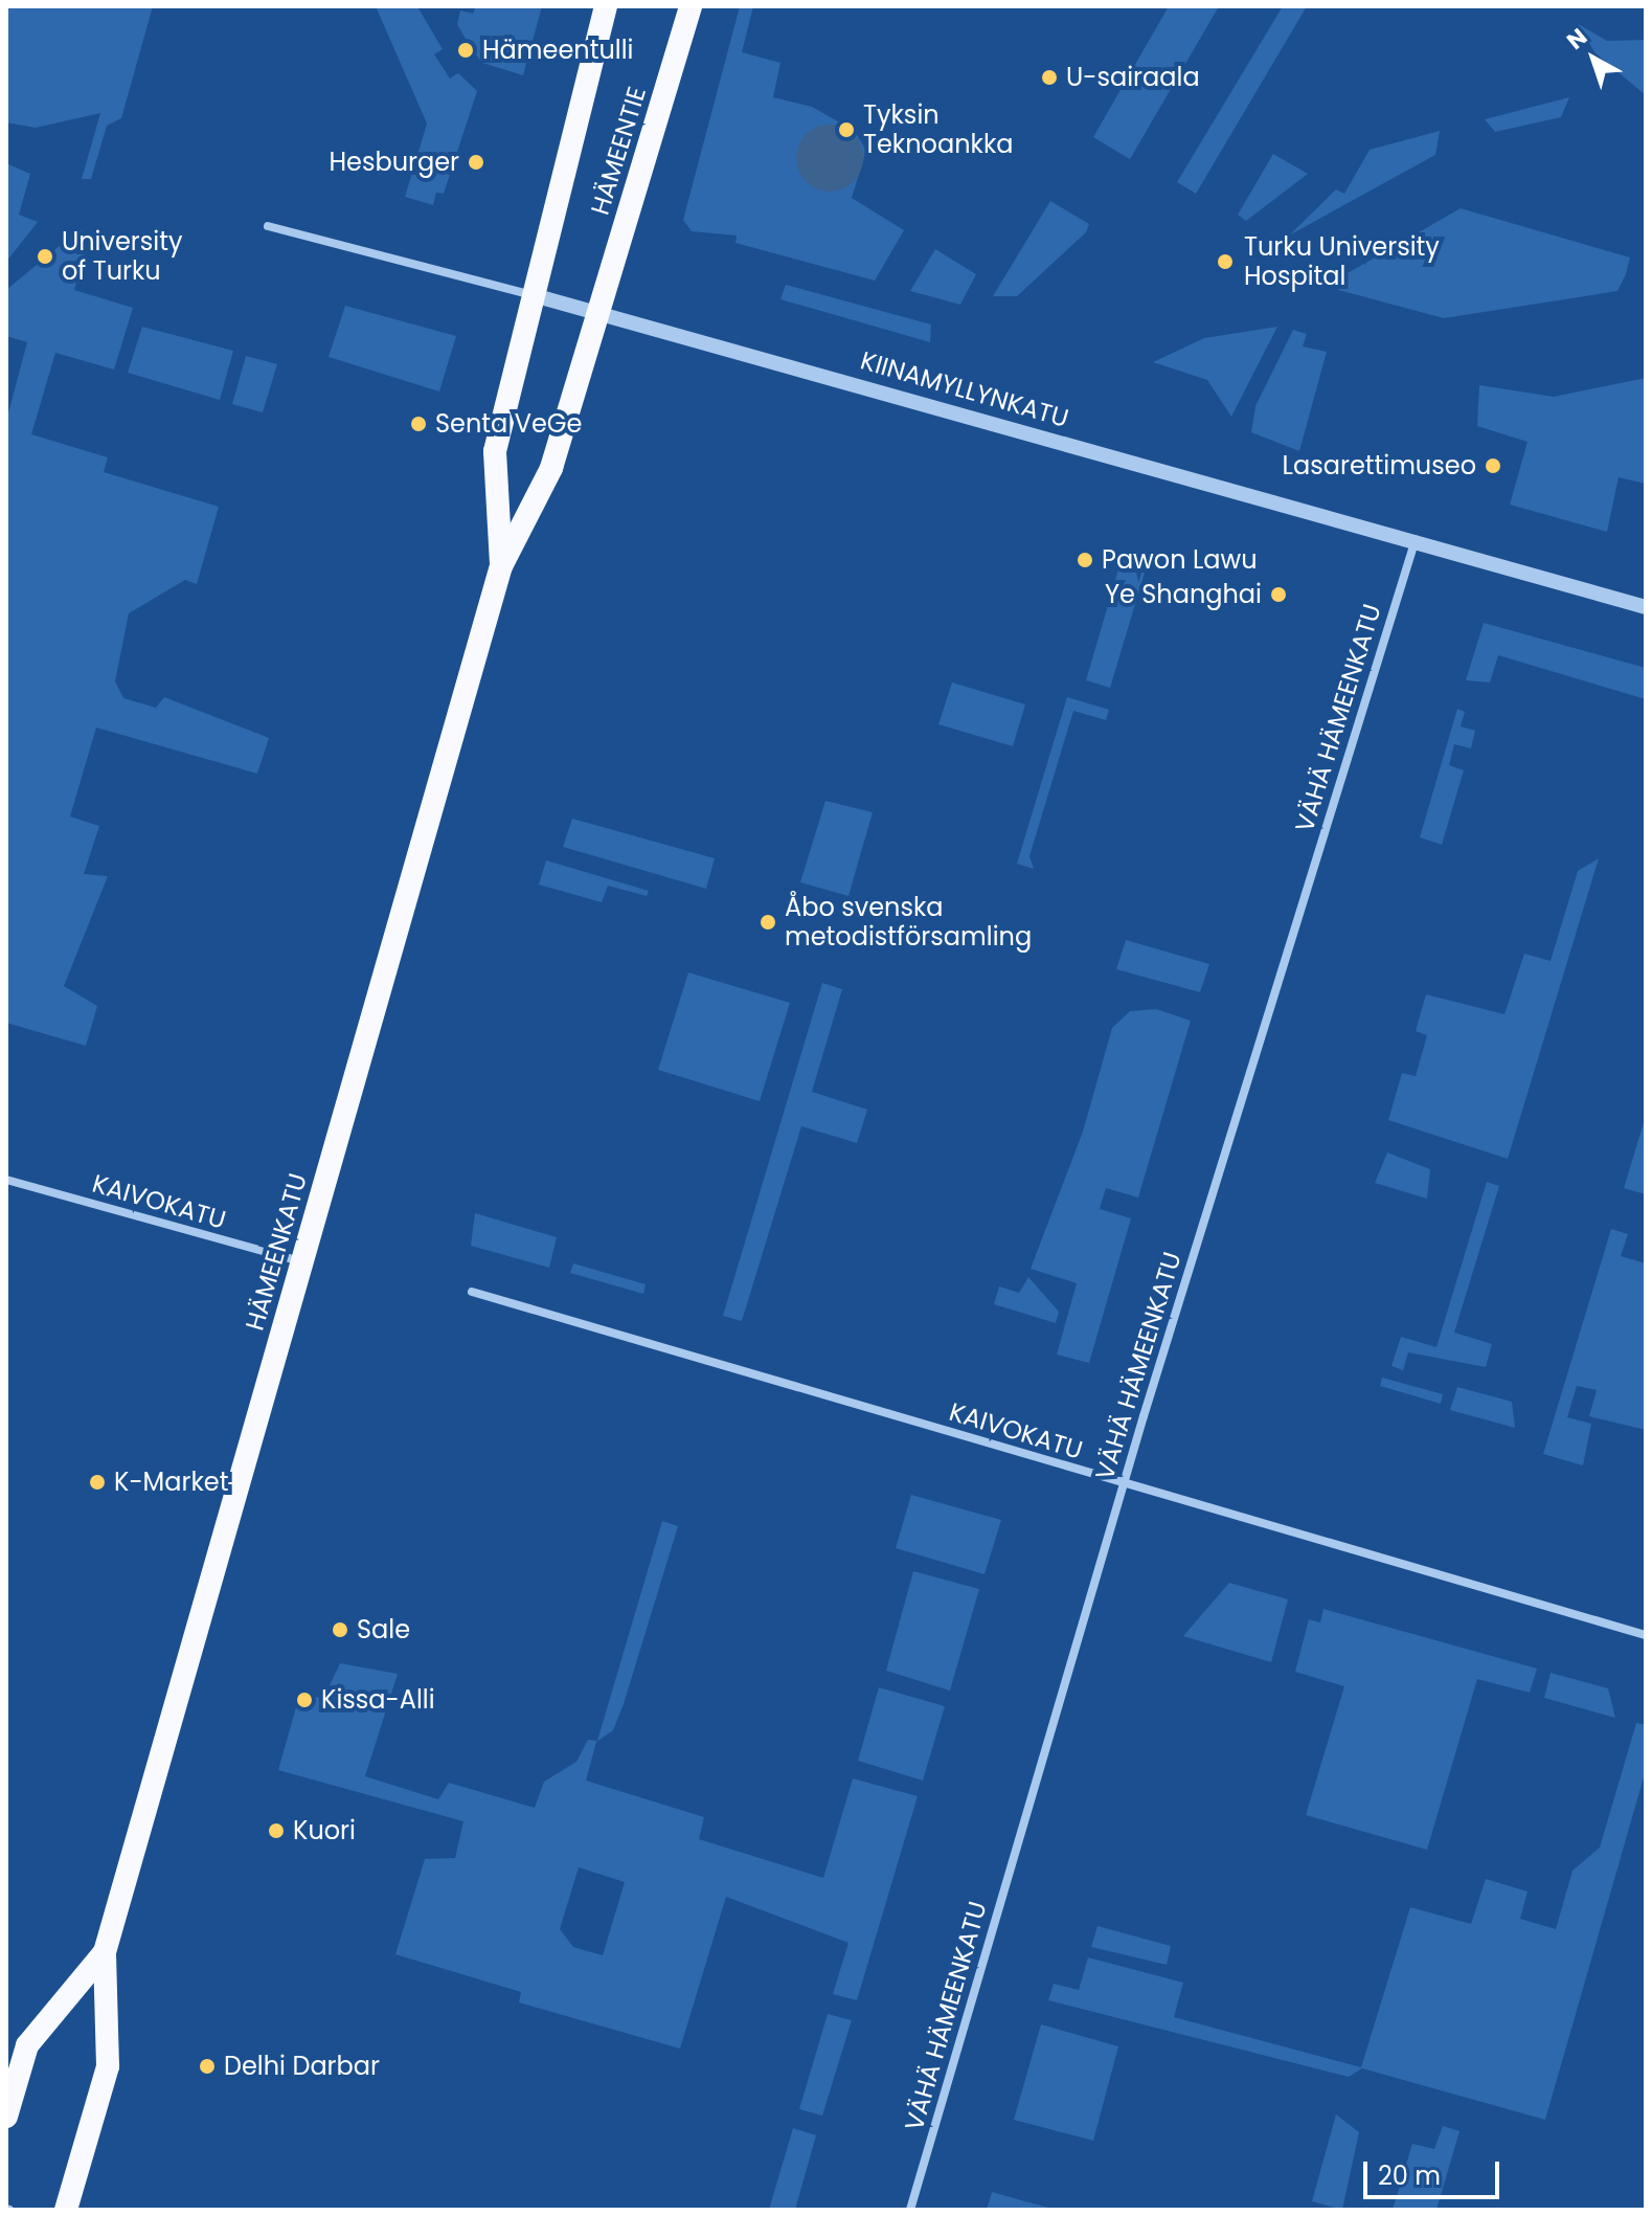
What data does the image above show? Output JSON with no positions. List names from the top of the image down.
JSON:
{
  "streets": {
    "highway": ["HÄMEENTIE", "HÄMEENKATU"],
    "street": ["KIINAMYLLYNKATU", "VÄHÄ HÄMEENKATU", "KAIVOKATU"]
  },
  "crossings": [
    ["HÄMEENTIE", "KIINAMYLLYNKATU"],
    ["HÄMEENTIE", "HÄMEENKATU"],
    ["KIINAMYLLYNKATU", "VÄHÄ HÄMEENKATU"],
    ["KIINAMYLLYNKATU", "HÄMEENKATU"],
    ["VÄHÄ HÄMEENKATU", "KAIVOKATU"],
    ["KAIVOKATU", "HÄMEENKATU"]
  ],
  "places": [
    "Hämeentulli",
    "U-sairaala",
    "Tyksin Teknoankka",
    "Hesburger",
    "University of Turku",
    "Turku University Hospital",
    "Senta VeGe",
    "Lasarettimuseo",
    "Pawon Lawu",
    "Ye Shanghai",
    "Åbo svenska metodistförsamling",
    "K-Market",
    "Sale",
    "Kissa-Alli",
    "Kuori",
    "Delhi Darbar"
  ],
  "scale_bar": "20 m",
  "north": "top left"
}
